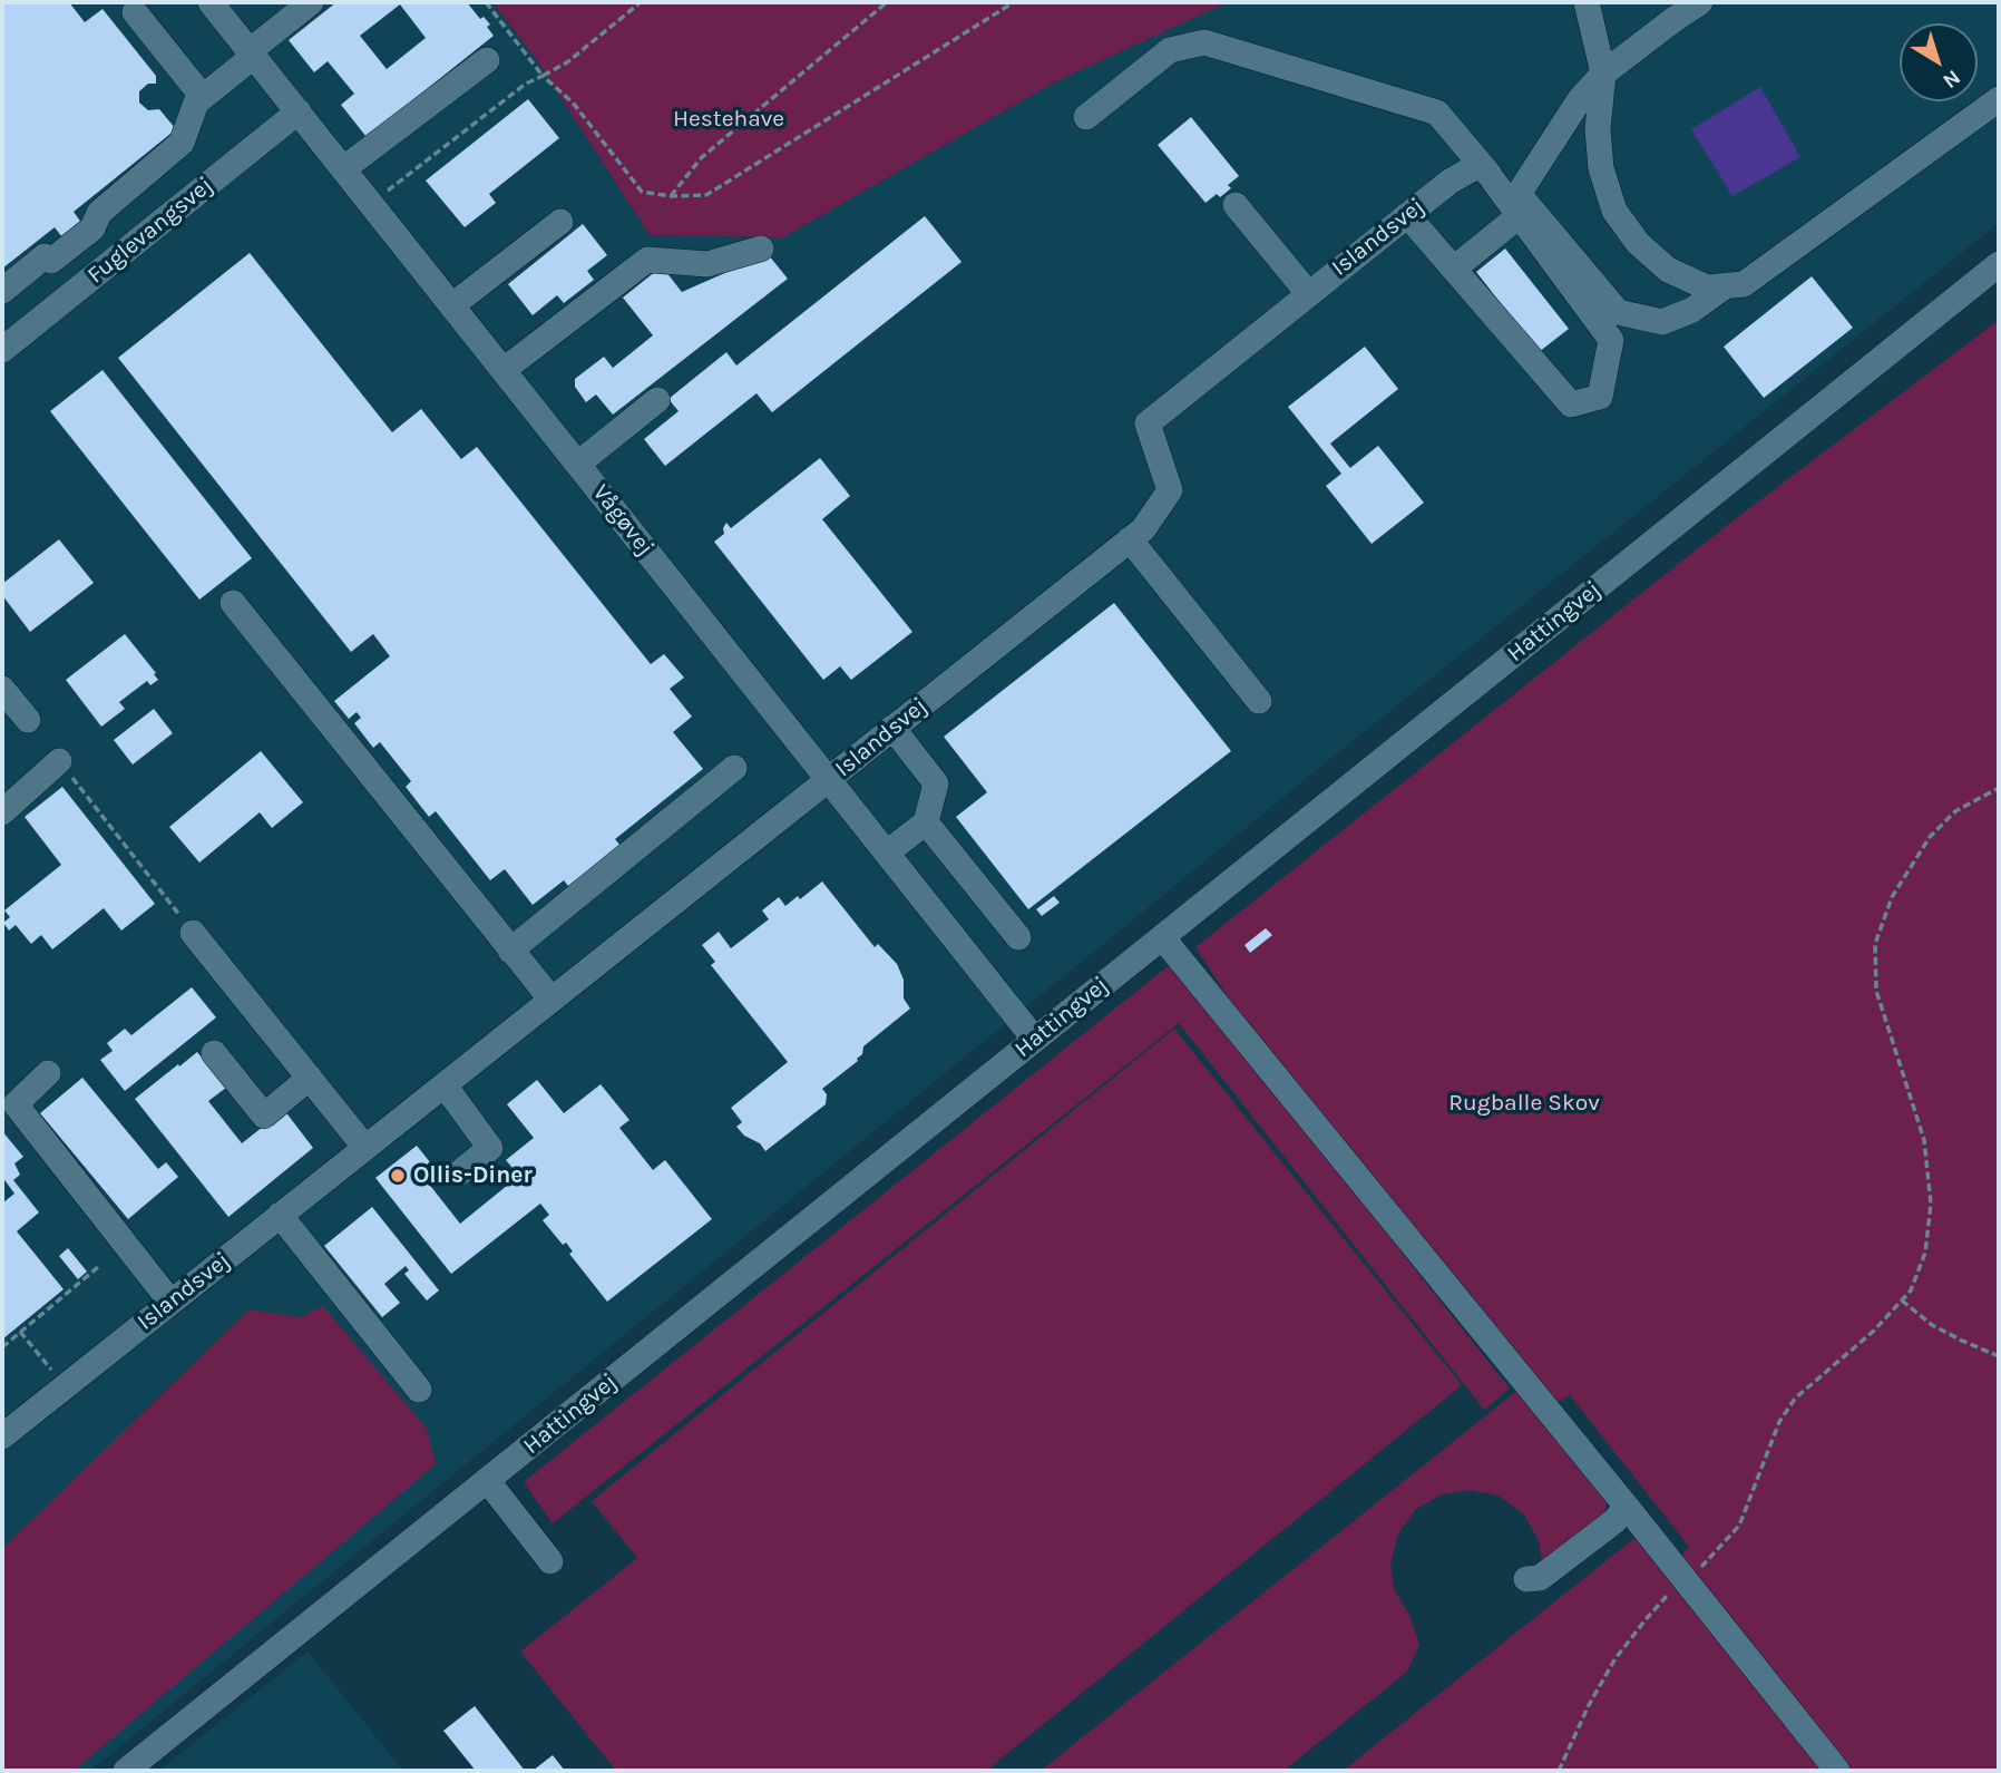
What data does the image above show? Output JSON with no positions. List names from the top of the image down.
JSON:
{
  "streets": {
    "street": [
      "Fuglevangsvej",
      "Islandsvej",
      "Vågøvej",
      "Hattingvej"
    ]
  },
  "crossings": [
    ["Fuglevangsvej", "Vågøvej"],
    ["Islandsvej", "Vågøvej"],
    ["Vågøvej", "Hattingvej"]
  ],
  "parks": ["Hestehave", "Rugballe Skov"],
  "places": ["Ollis-Diner"],
  "north": "bottom right"
}
